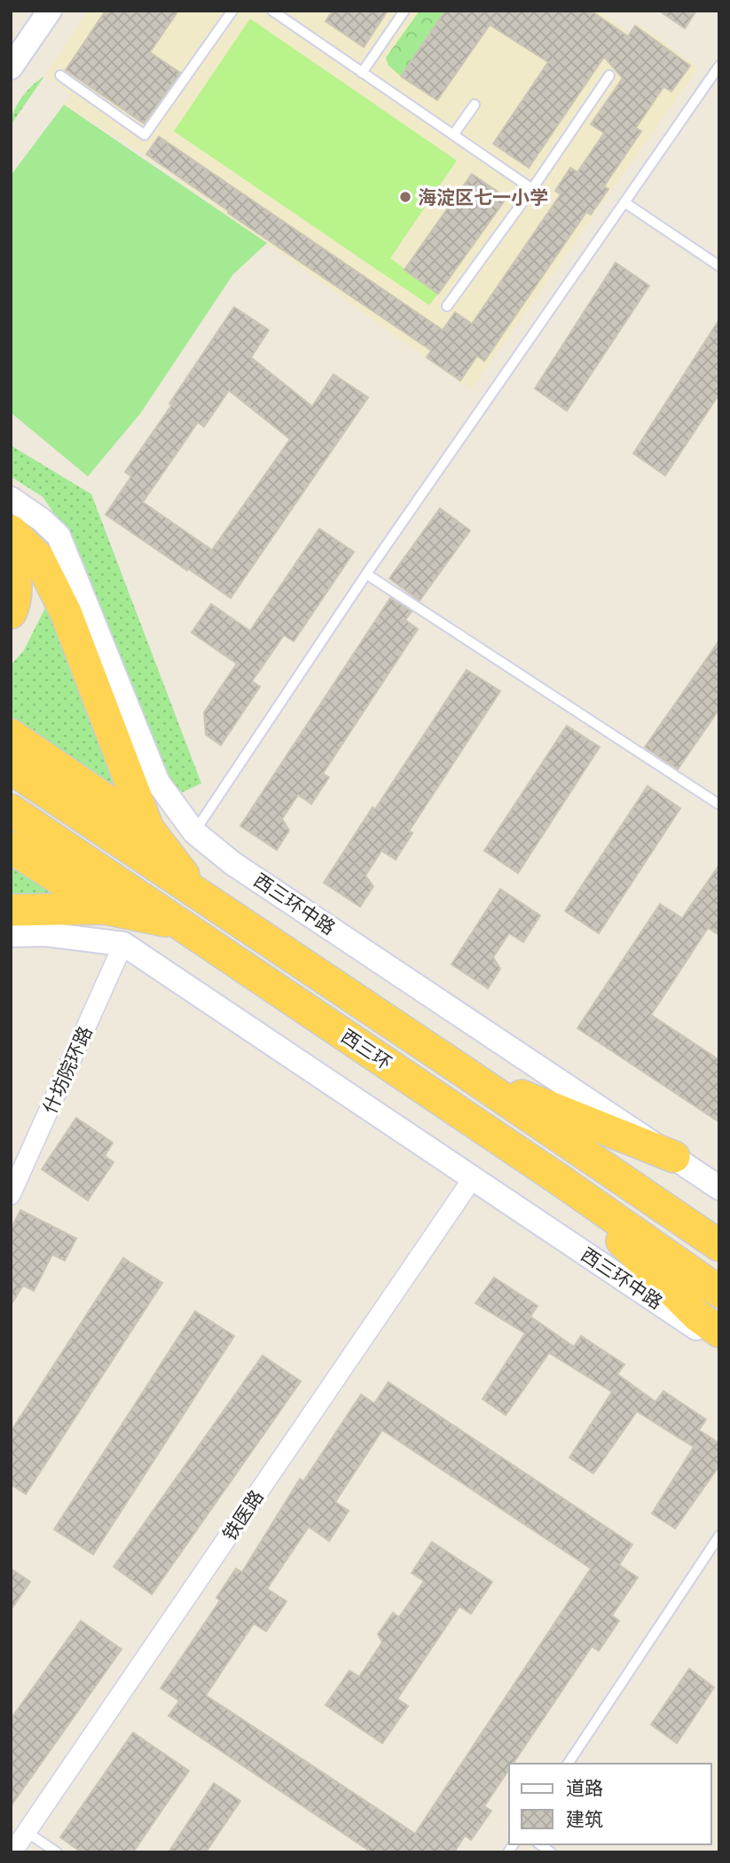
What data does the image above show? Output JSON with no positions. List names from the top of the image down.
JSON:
{
  "streets": {
    "highway": ["西三环"],
    "street": ["西三环中路", "什坊院环路", "铁医路"]
  },
  "crossings": [
    ["西三环中路", "什坊院环路"],
    ["西三环中路", "铁医路"]
  ],
  "places": ["海淀区七一小学"],
  "legend": ["道路", "建筑"]
}
